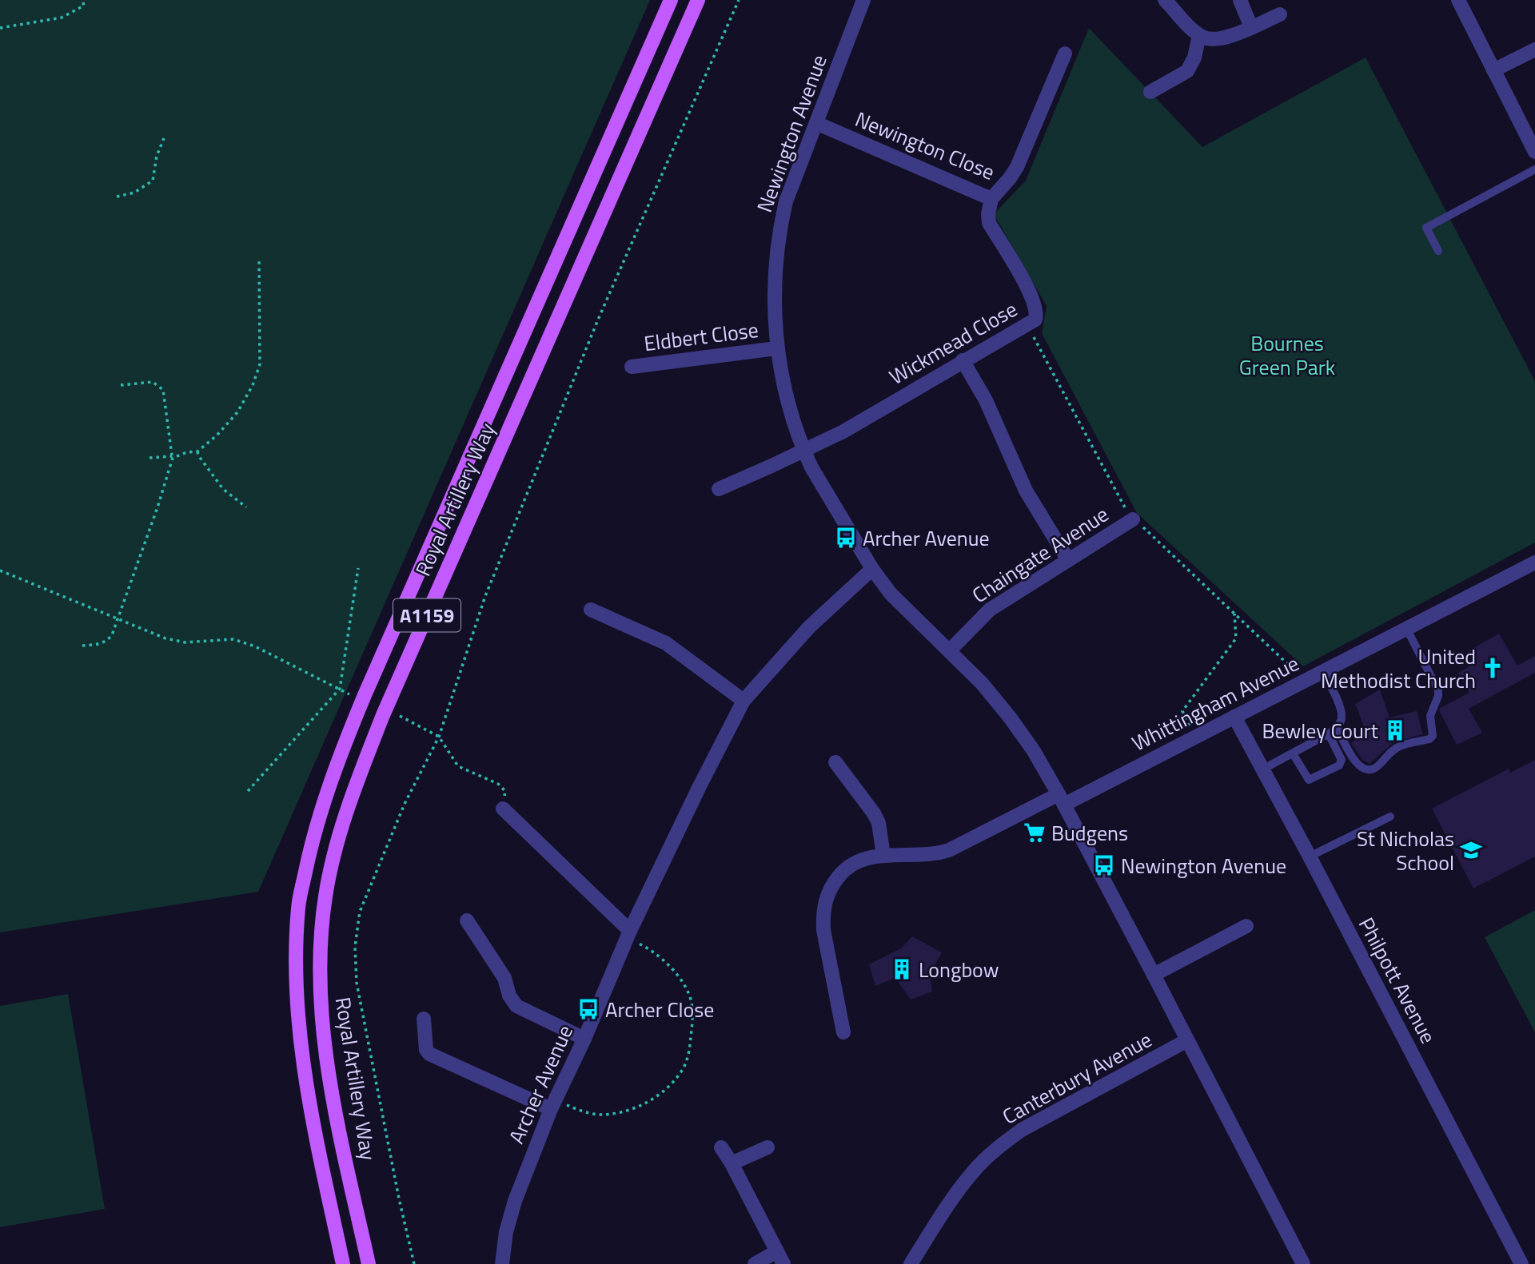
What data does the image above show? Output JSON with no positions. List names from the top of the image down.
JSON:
{
  "streets": {
    "main road": ["Royal Artillery Way", "A1159"],
    "street": [
      "Newington Avenue",
      "Newington Close",
      "Eldbert Close",
      "Wickmead Close",
      "Chaingate Avenue",
      "Whittingham Avenue",
      "Philpott Avenue",
      "Canterbury Avenue",
      "Archer Avenue"
    ]
  },
  "crossings": [
    ["Newington Avenue", "Newington Close"],
    ["Newington Avenue", "Eldbert Close"],
    ["Newington Avenue", "Wickmead Close"],
    ["Newington Avenue", "Chaingate Avenue"],
    ["Newington Avenue", "Whittingham Avenue"],
    ["Newington Avenue", "Canterbury Avenue"],
    ["Newington Avenue", "Archer Avenue"],
    ["Newington Close", "Wickmead Close"],
    ["Whittingham Avenue", "Philpott Avenue"]
  ],
  "parks": ["Bournes Green Park"],
  "places": {
    "bus stop": ["Archer Avenue", "Newington Avenue", "Archer Close"],
    "church": ["United Methodist Church"],
    "building": ["Bewley Court", "Longbow"],
    "supermarket": ["Budgens"],
    "school or university": ["St Nicholas School"]
  }
}
